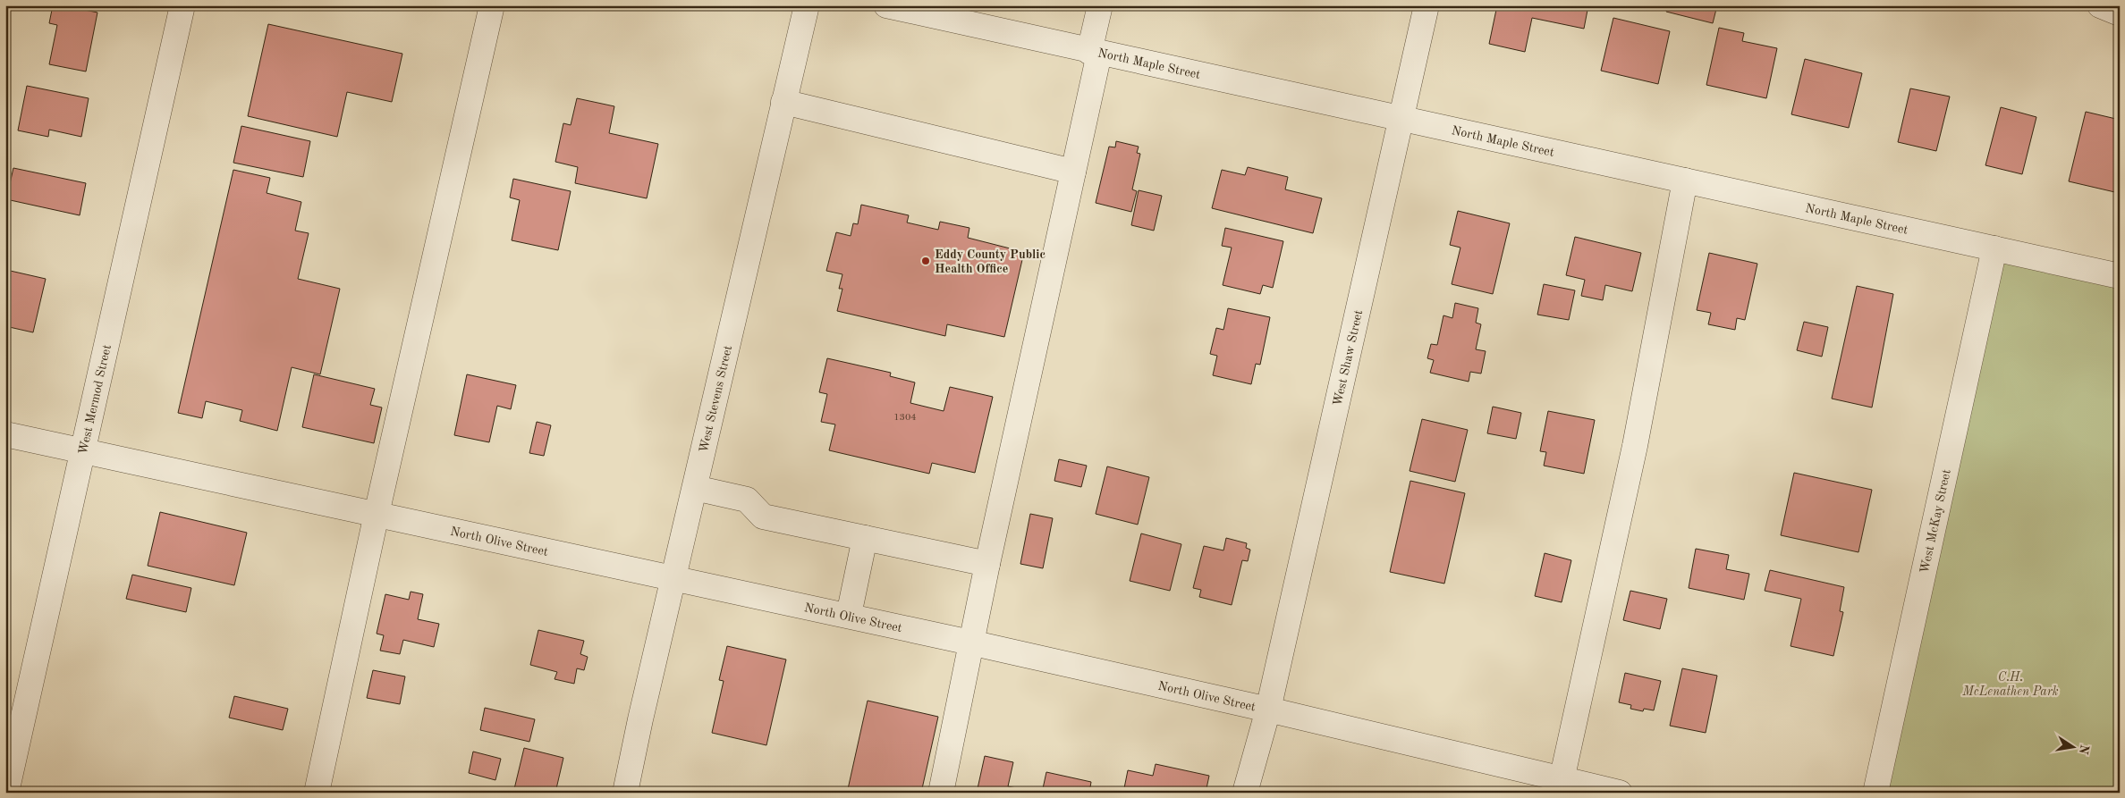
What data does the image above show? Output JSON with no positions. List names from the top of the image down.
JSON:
{
  "streets": {
    "street": [
      "North Maple Street",
      "West Shaw Street",
      "West Stevens Street",
      "West Mermod Street",
      "West McKay Street",
      "North Olive Street"
    ]
  },
  "crossings": [
    ["North Maple Street", "West Shaw Street"],
    ["North Maple Street", "West McKay Street"],
    ["West Shaw Street", "North Olive Street"],
    ["West Stevens Street", "North Olive Street"],
    ["West Mermod Street", "North Olive Street"]
  ],
  "parks": ["C.H. McLenathen Park"],
  "places": ["Eddy County Public Health Office"],
  "house_numbers": ["1304"],
  "north": "right"
}
